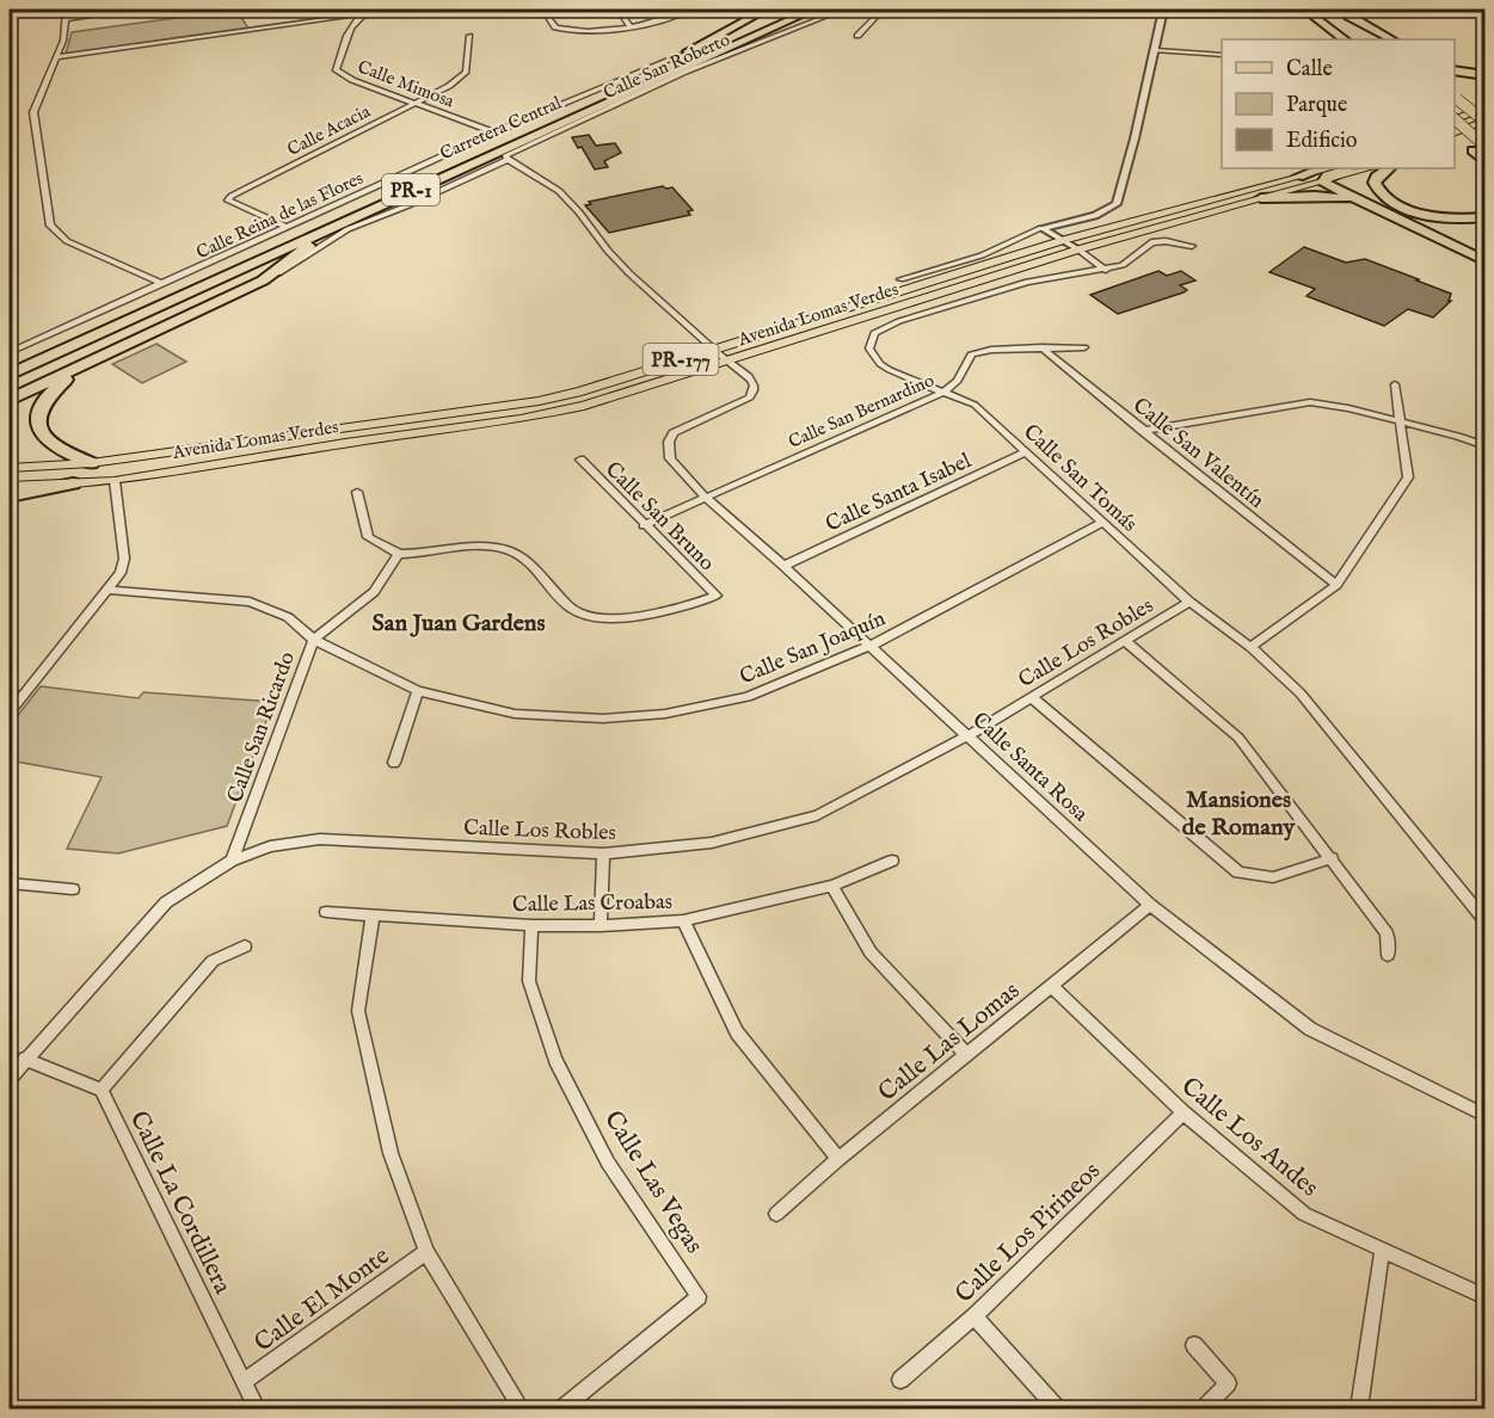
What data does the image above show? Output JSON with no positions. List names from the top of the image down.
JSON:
{
  "streets": {
    "highway": ["Carretera Central", "PR-1"],
    "main road": ["Avenida Lomas Verdes", "PR-177"],
    "street": [
      "Calle San Roberto",
      "Calle Mimosa",
      "Calle Acacia",
      "Calle Reina de las Flores",
      "Calle San Bernardino",
      "Calle San Valentín",
      "Calle San Tomás",
      "Calle Santa Isabel",
      "Calle San Bruno",
      "Calle Los Robles",
      "Calle San Joaquín",
      "Calle San Ricardo",
      "Calle Santa Rosa",
      "Calle Las Croabas",
      "Calle Las Lomas",
      "Calle Los Andes",
      "Calle Las Vegas",
      "Calle La Cordillera",
      "Calle Los Pirineos",
      "Calle El Monte"
    ]
  },
  "crossings": [
    ["Calle Mimosa", "Calle Acacia"],
    ["Calle Mimosa", "Calle Reina de las Flores"],
    ["Calle Acacia", "Calle Reina de las Flores"],
    ["Avenida Lomas Verdes", "Calle Santa Rosa"],
    ["Calle San Bernardino", "Calle San Valentín"],
    ["Calle San Bernardino", "Calle San Tomás"],
    ["Calle San Bernardino", "Calle San Bruno"],
    ["Calle San Bernardino", "Calle Santa Rosa"],
    ["Calle San Tomás", "Calle Santa Isabel"],
    ["Calle San Tomás", "Calle Los Robles"],
    ["Calle San Tomás", "Calle San Joaquín"],
    ["Calle Santa Isabel", "Calle Santa Rosa"],
    ["Calle San Bruno", "Calle San Ricardo"],
    ["Calle Los Robles", "Calle San Ricardo"],
    ["Calle Los Robles", "Calle Santa Rosa"],
    ["Calle San Joaquín", "Calle San Ricardo"],
    ["Calle San Joaquín", "Calle Santa Rosa"],
    ["Calle Santa Rosa", "Calle Las Lomas"],
    ["Calle Las Croabas", "Calle Las Vegas"],
    ["Calle Las Lomas", "Calle Los Andes"],
    ["Calle Los Andes", "Calle Los Pirineos"],
    ["Calle La Cordillera", "Calle El Monte"]
  ],
  "districts": ["San Juan Gardens", "Mansiones de Romany"],
  "legend": ["Calle", "Parque", "Edificio"]
}
